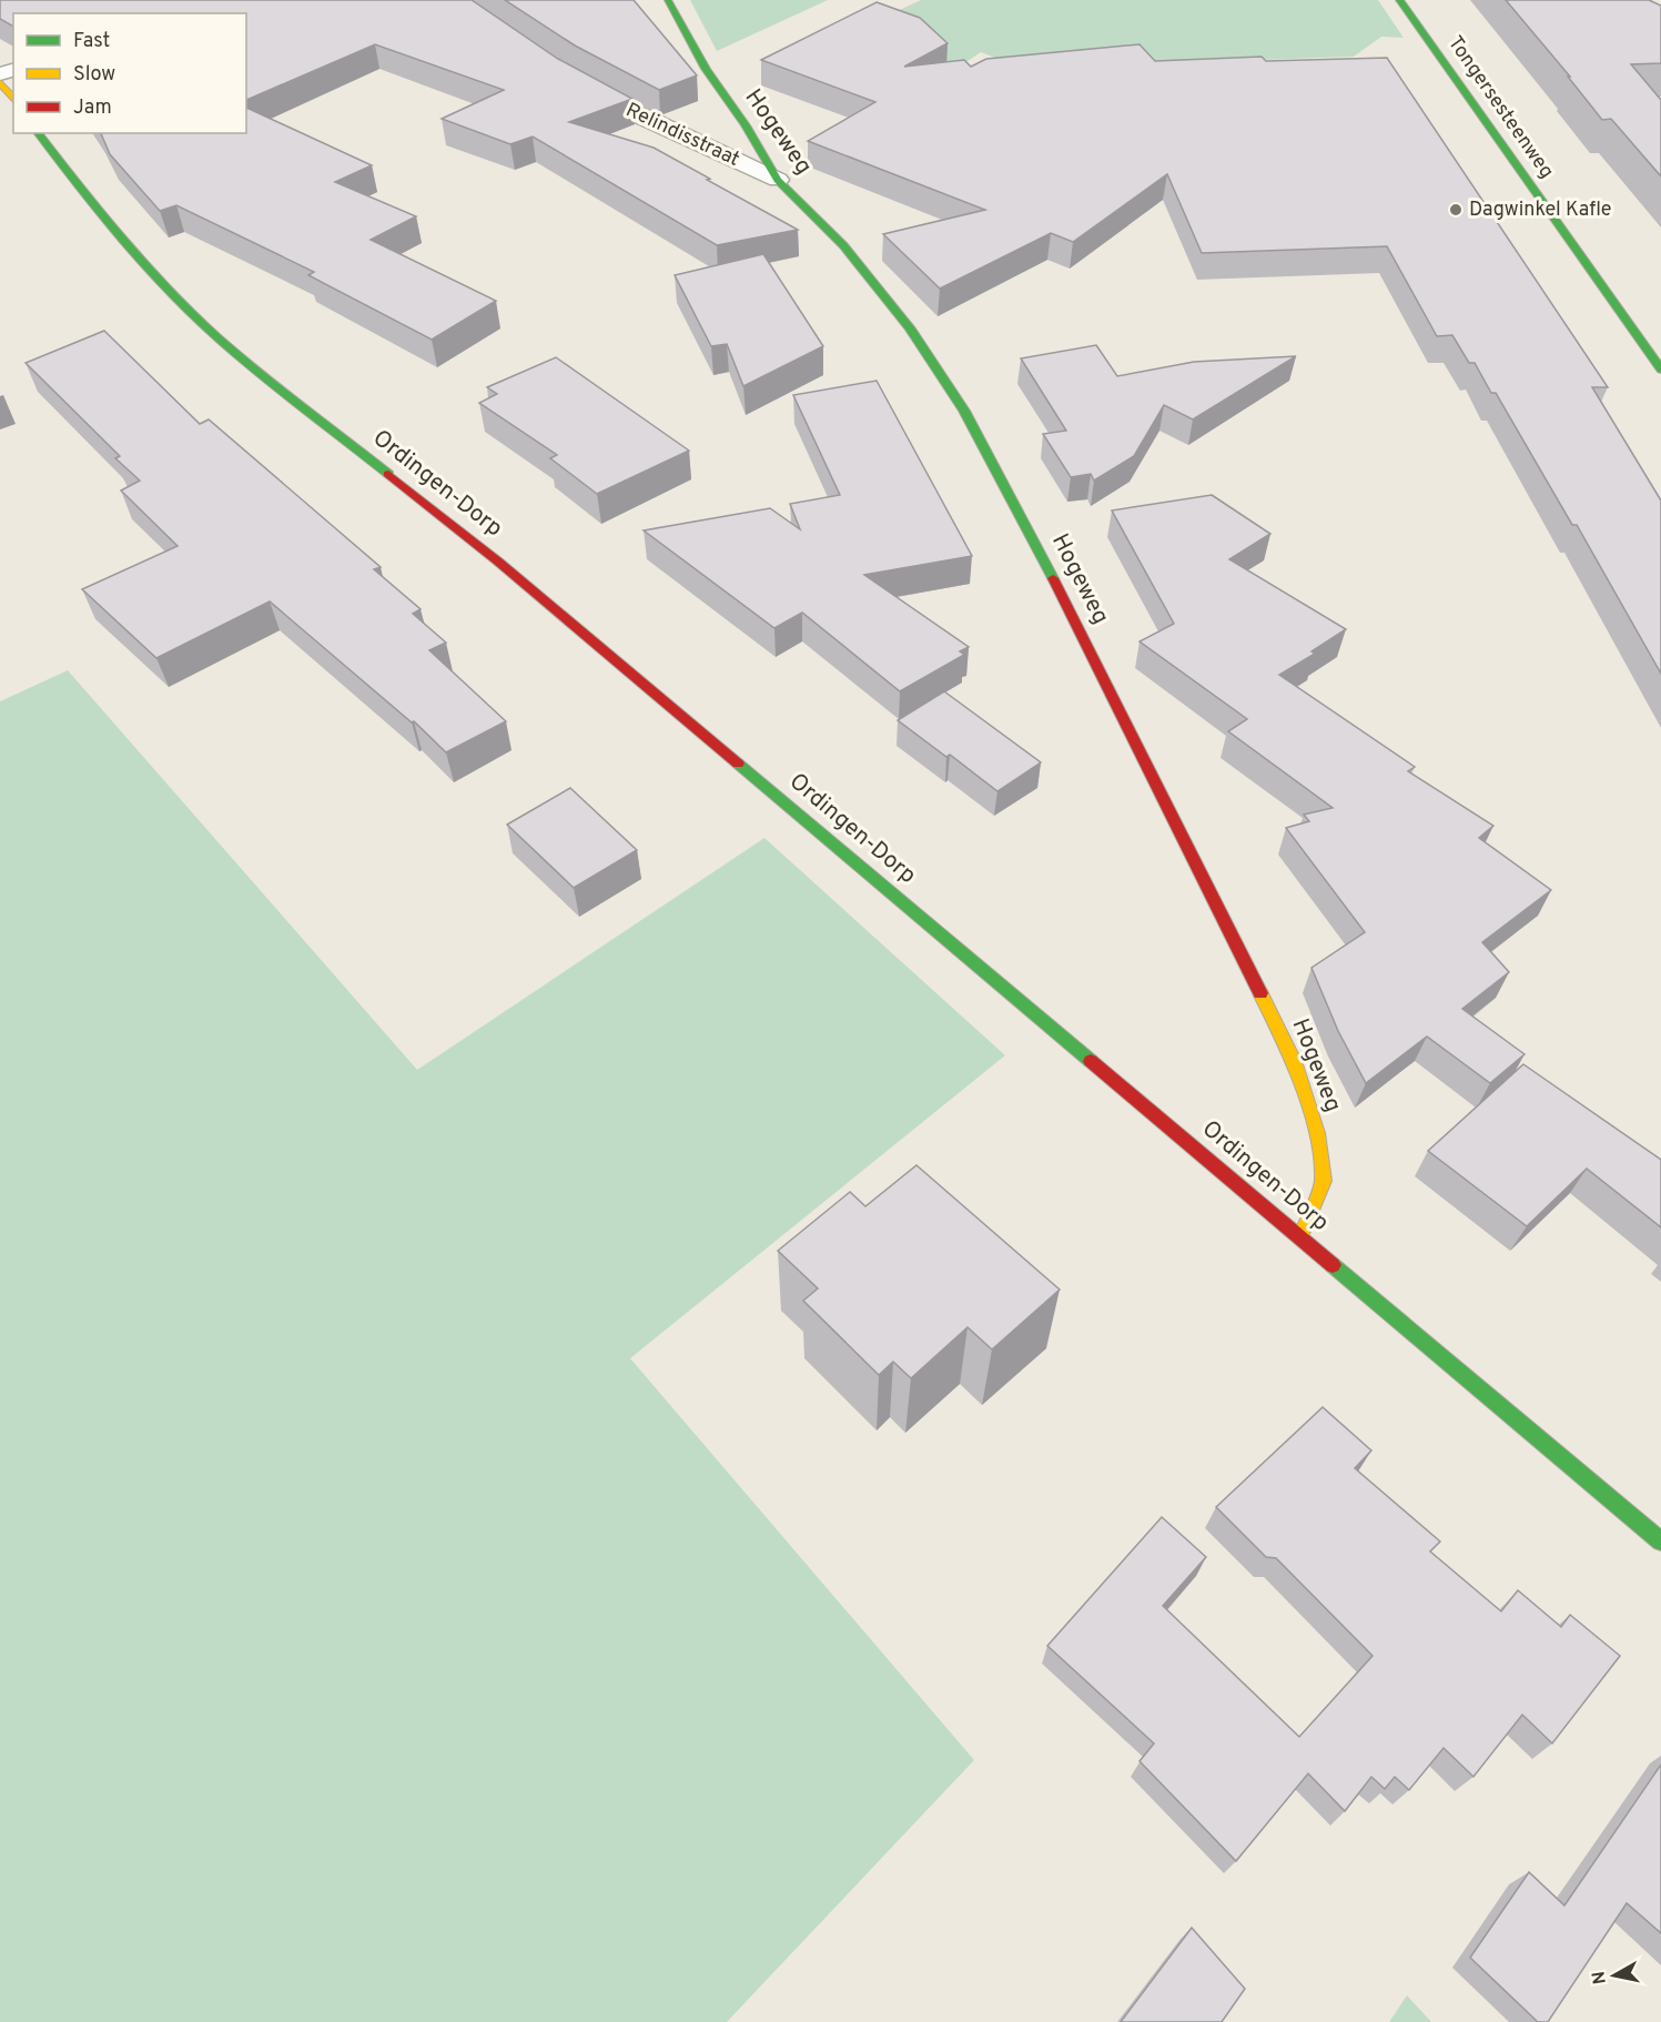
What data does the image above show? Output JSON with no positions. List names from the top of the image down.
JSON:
{
  "streets": {
    "main road": ["Tongersesteenweg", "Hogeweg", "Ordingen-Dorp"],
    "street": ["Relindisstraat"]
  },
  "crossings": [
    ["Hogeweg", "Relindisstraat"],
    ["Hogeweg", "Ordingen-Dorp"]
  ],
  "places": ["Dagwinkel Kafle"],
  "legend": ["Fast", "Slow", "Jam"],
  "north": "left"
}
